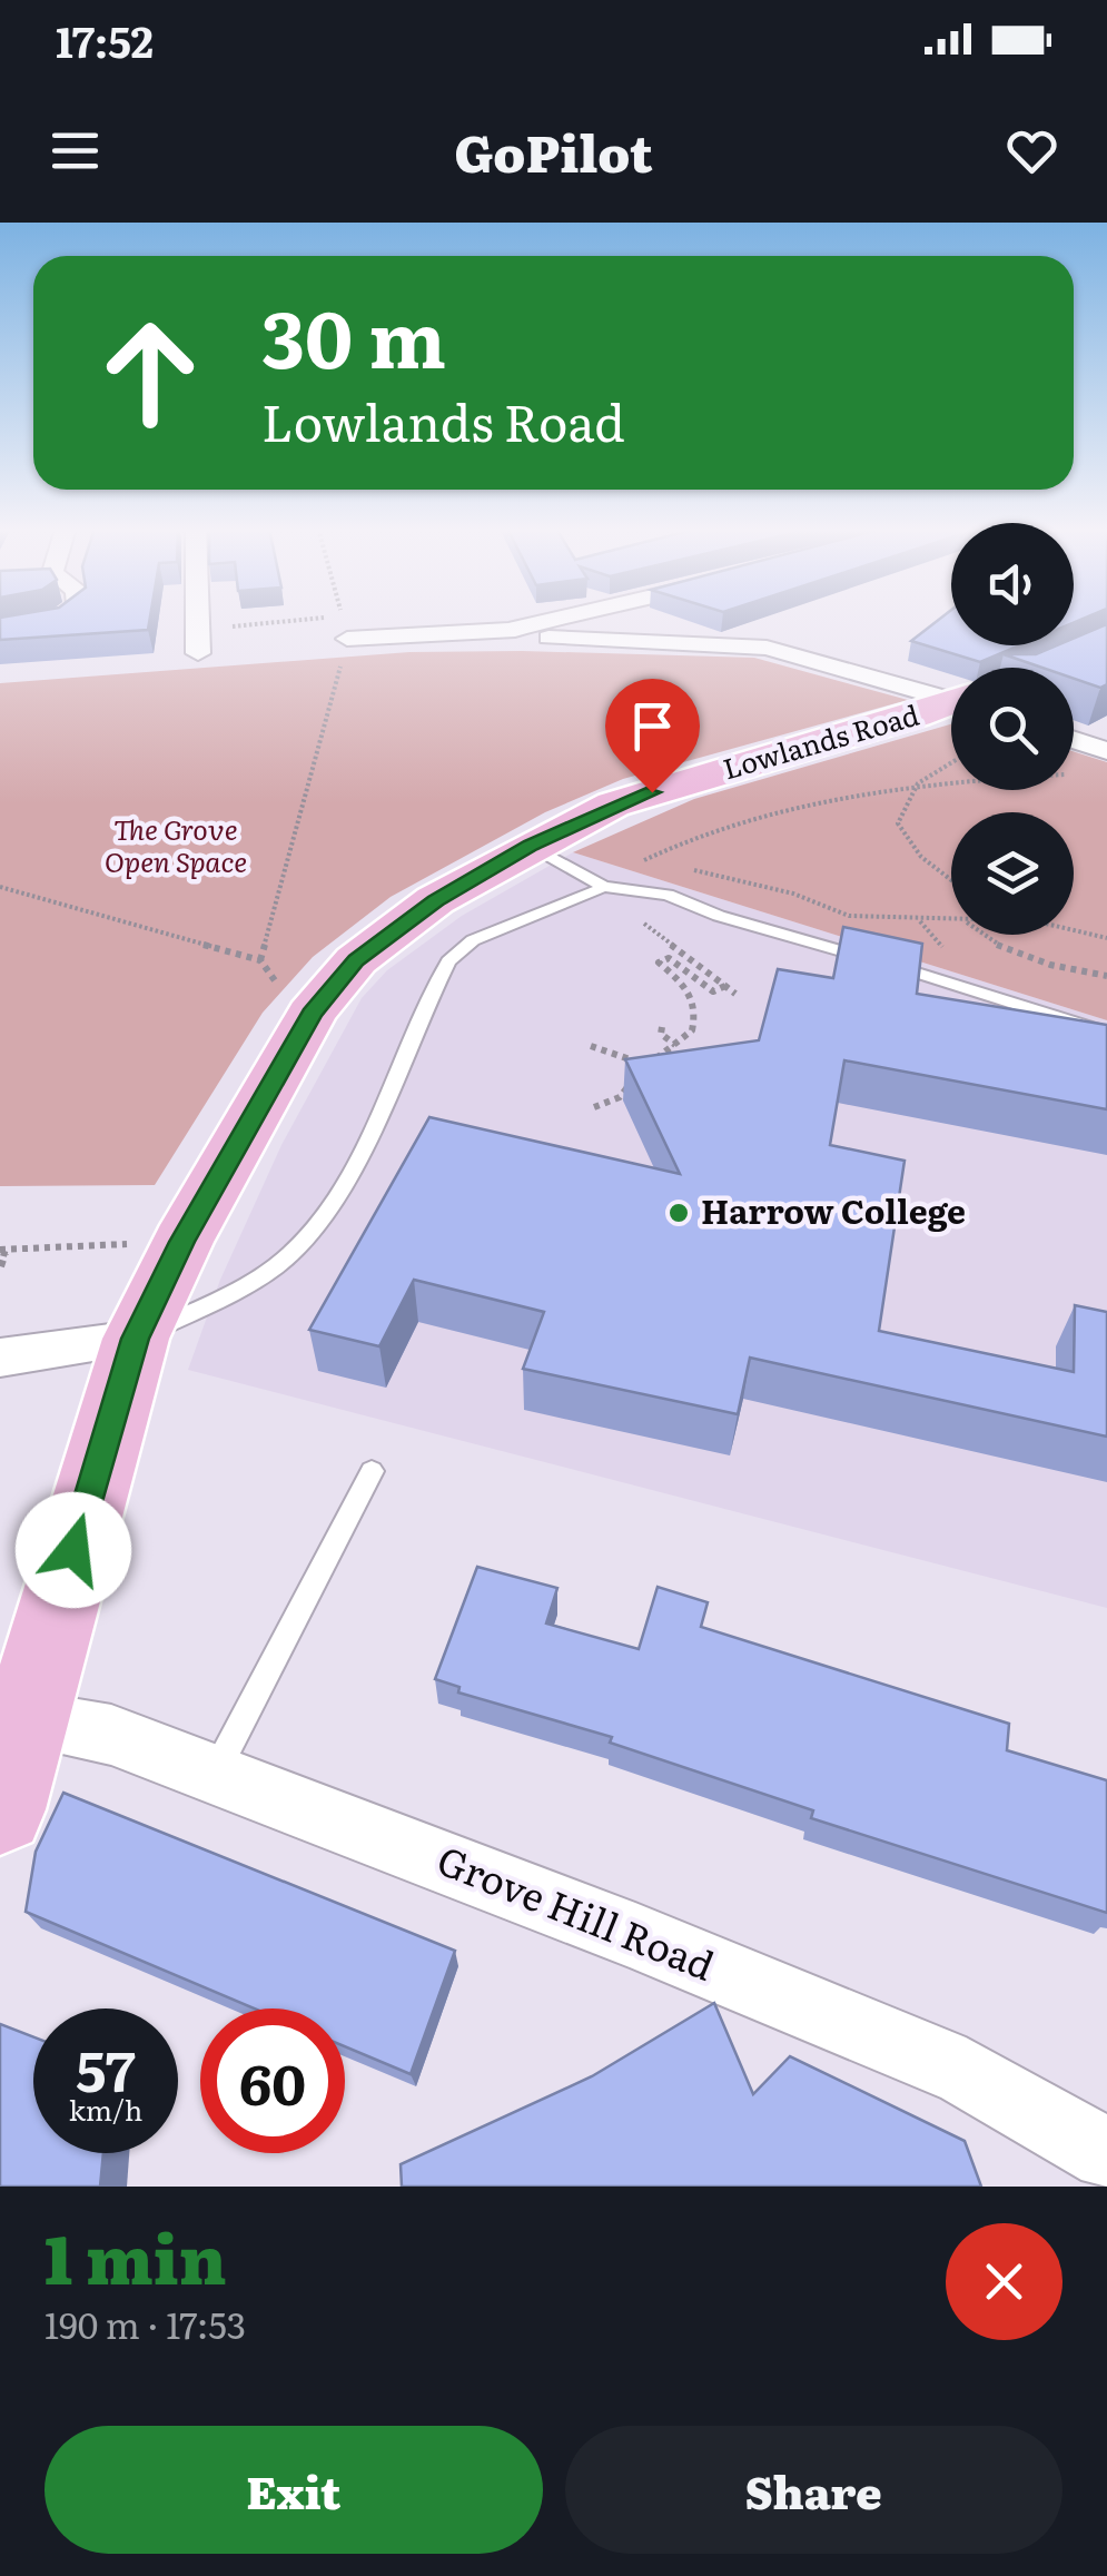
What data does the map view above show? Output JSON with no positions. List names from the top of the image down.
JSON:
{
  "streets": {
    "main road": ["Lowlands Road"],
    "street": ["Grove Hill Road"]
  },
  "crossings": [
    ["Lowlands Road", "Grove Hill Road"]
  ],
  "parks": ["The Grove Open Space"],
  "places": ["Harrow College"],
  "page": {
    "status": "17:52",
    "header": "GoPilot",
    "turn": ["30 m", "Lowlands Road"],
    "speed": "57 km/h",
    "limit": "60",
    "heading": ["1 min", "190 m · 17:53"],
    "buttons": ["Exit", "Share"]
  }
}
